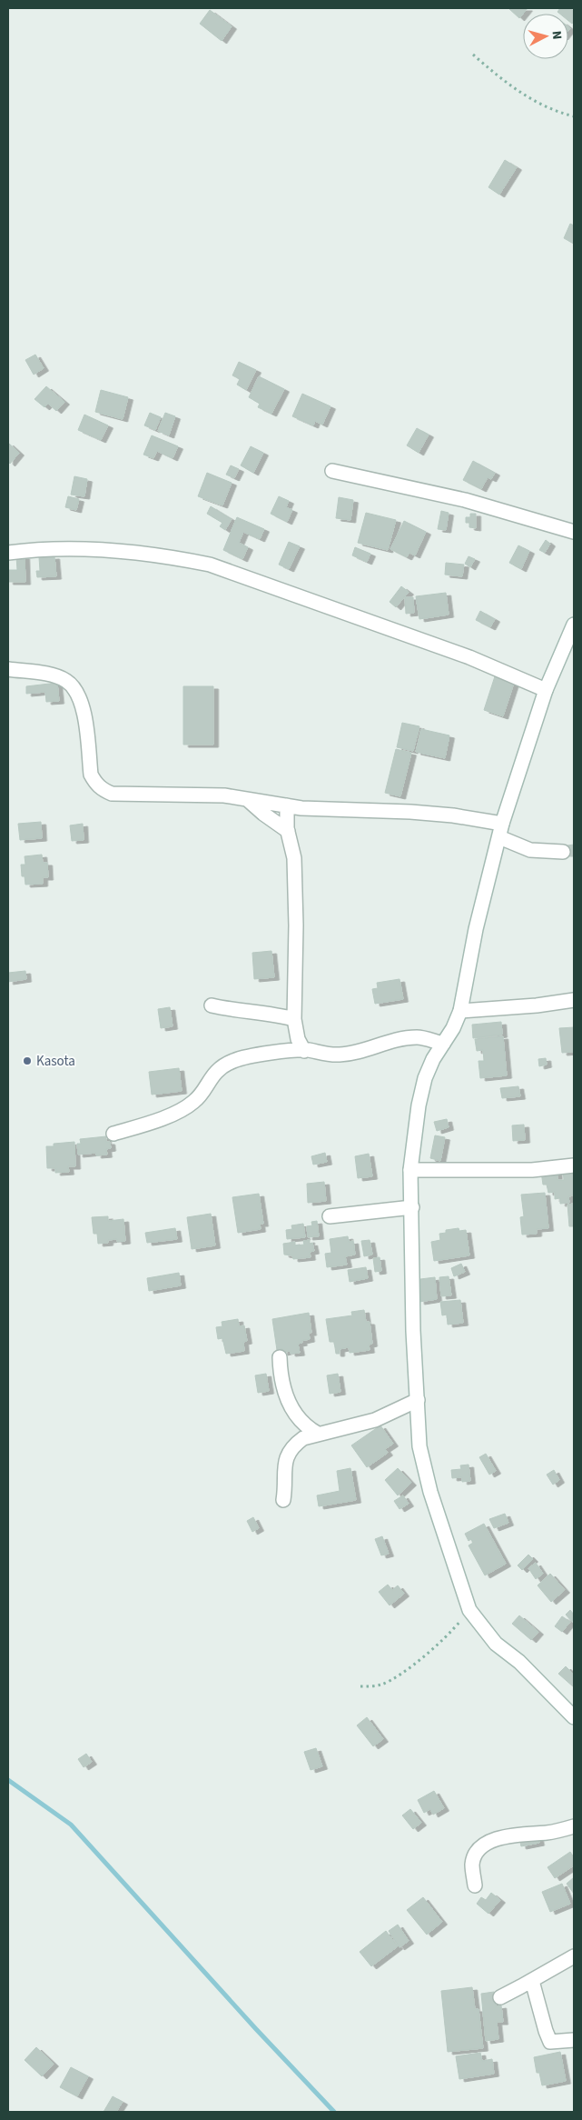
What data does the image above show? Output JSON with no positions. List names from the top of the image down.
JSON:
{
  "places": ["Kasota"],
  "north": "right"
}
